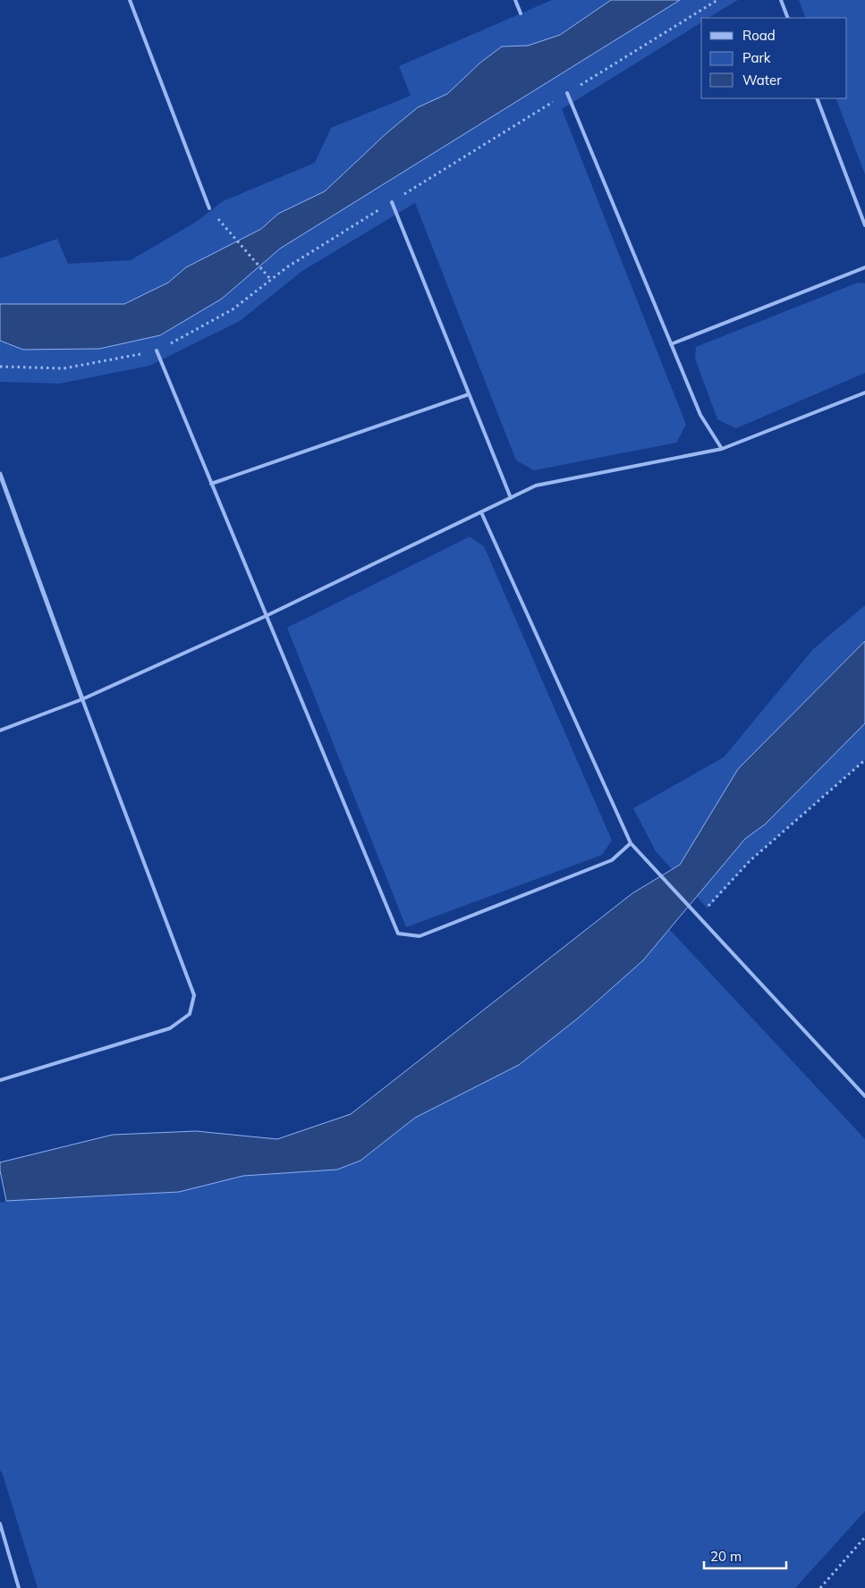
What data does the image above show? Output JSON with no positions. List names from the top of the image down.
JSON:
{
  "legend": ["Road", "Park", "Water"],
  "scale_bar": "20 m"
}
